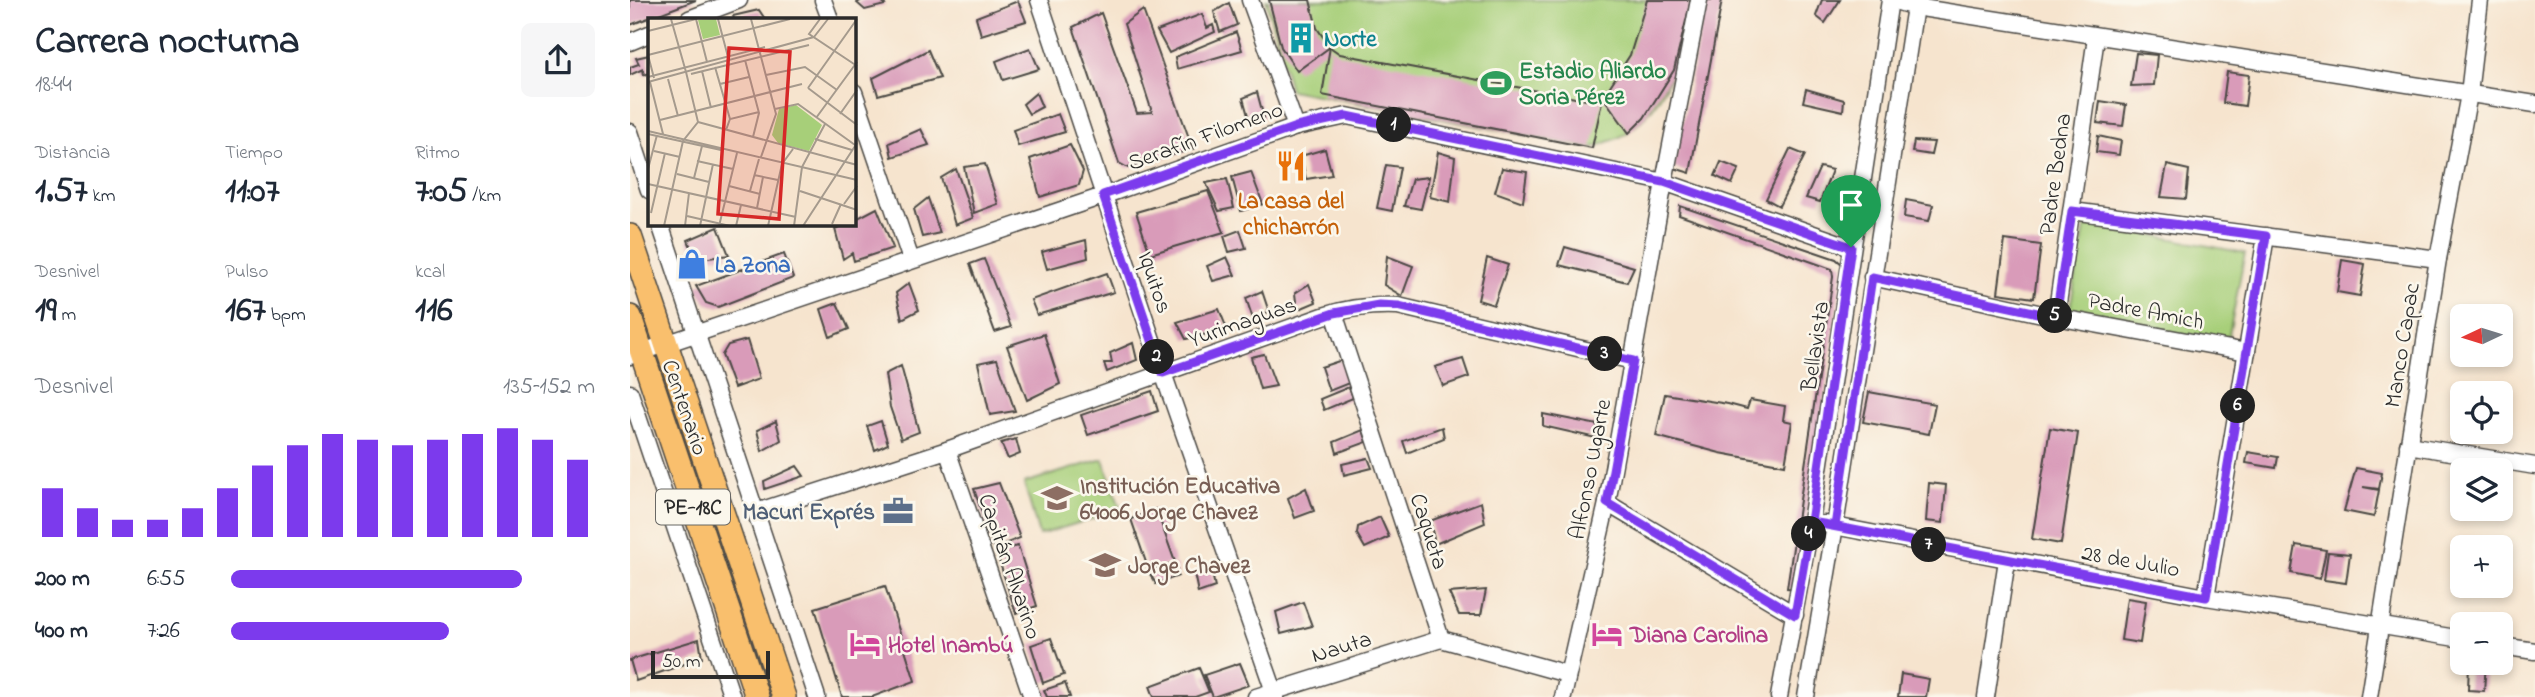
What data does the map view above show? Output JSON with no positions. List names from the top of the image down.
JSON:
{
  "streets": {
    "highway": ["Centenario", "PE-18C"],
    "street": [
      "Serafín Filomeno",
      "Padre Bedna",
      "Iquitos",
      "Padre Amich",
      "Yurimaguas",
      "Manco Capac",
      "Bellavista",
      "Alfonso Ugarte",
      "Caqueta",
      "28 de Julio",
      "Capitán Alvarino",
      "Nauta"
    ]
  },
  "crossings": [
    ["Serafín Filomeno", "Iquitos"],
    ["Serafín Filomeno", "Bellavista"],
    ["Serafín Filomeno", "Centenario"],
    ["Serafín Filomeno", "Alfonso Ugarte"],
    ["Padre Bedna", "Padre Amich"],
    ["Iquitos", "Yurimaguas"],
    ["Iquitos", "Nauta"],
    ["Padre Amich", "Bellavista"],
    ["Yurimaguas", "Alfonso Ugarte"],
    ["Yurimaguas", "Caqueta"],
    ["Yurimaguas", "Capitán Alvarino"],
    ["Manco Capac", "28 de Julio"],
    ["Bellavista", "28 de Julio"],
    ["Caqueta", "Nauta"]
  ],
  "places": {
    "building": ["Norte"],
    "sports": ["Estadio Aliardo Soria Pérez"],
    "restaurant": ["La casa del chicharrón"],
    "shop": ["La Zona"],
    "school or university": ["Institución Educativa 64006 Jorge Chavez", "Jorge Chavez"],
    "office": ["Macuri Exprés"],
    "hotel": ["Diana Carolina", "Hotel Inambú"]
  },
  "scale_bar": "50 m",
  "north": "left",
  "page": {
    "heading": ["Carrera nocturna", "18:44"],
    "pins": [
      "1",
      "5",
      "3",
      "2",
      "6",
      "4",
      "7"
    ],
    "stats": [
      ["Distancia", "1.57 km"],
      ["Tiempo", "11:07"],
      ["Ritmo", "7:05 /km"],
      ["Desnivel", "19 m"],
      ["Pulso", "167 bpm"],
      ["kcal", "116"]
    ],
    "map_buttons": ["+", "−"],
    "chart": ["Desnivel", "135–152 m"],
    "list": [
      {
        "name": "200 m",
        "note": "6:55"
      },
      {
        "name": "400 m",
        "note": "7:26"
      }
    ],
    "scale": "50 m"
  }
}
